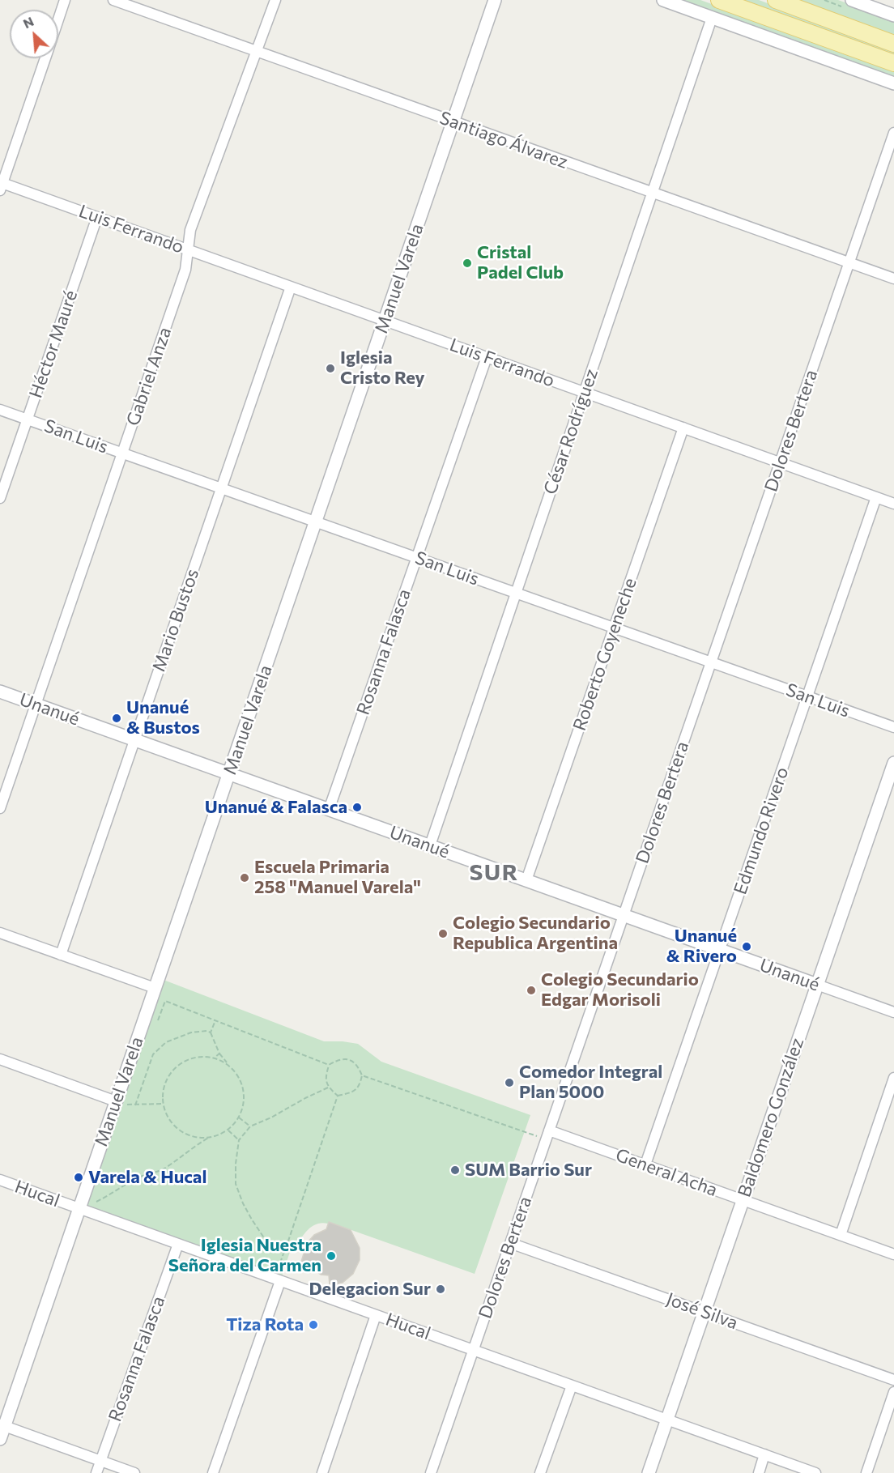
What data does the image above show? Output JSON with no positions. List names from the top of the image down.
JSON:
{
  "streets": {
    "street": [
      "Santiago Álvarez",
      "Luis Ferrando",
      "Manuel Varela",
      "Héctor Mauré",
      "Gabriel Anza",
      "Dolores Bertera",
      "César Rodríguez",
      "San Luis",
      "Mario Bustos",
      "Rosanna Falasca",
      "Roberto Goyeneche",
      "Unanué",
      "Edmundo Rivero",
      "Baldomero González",
      "General Acha",
      "Hucal",
      "José Silva"
    ]
  },
  "crossings": [
    ["Santiago Álvarez", "Manuel Varela"],
    ["Santiago Álvarez", "Gabriel Anza"],
    ["Santiago Álvarez", "Dolores Bertera"],
    ["Santiago Álvarez", "César Rodríguez"],
    ["Luis Ferrando", "Manuel Varela"],
    ["Luis Ferrando", "Héctor Mauré"],
    ["Luis Ferrando", "Gabriel Anza"],
    ["Luis Ferrando", "Dolores Bertera"],
    ["Luis Ferrando", "César Rodríguez"],
    ["Luis Ferrando", "Mario Bustos"],
    ["Luis Ferrando", "Rosanna Falasca"],
    ["Luis Ferrando", "Roberto Goyeneche"],
    ["Luis Ferrando", "Edmundo Rivero"],
    ["Manuel Varela", "San Luis"],
    ["Manuel Varela", "Unanué"],
    ["Manuel Varela", "Hucal"],
    ["Héctor Mauré", "San Luis"],
    ["Gabriel Anza", "San Luis"],
    ["Gabriel Anza", "Unanué"],
    ["Dolores Bertera", "San Luis"],
    ["Dolores Bertera", "Unanué"],
    ["Dolores Bertera", "General Acha"],
    ["Dolores Bertera", "Hucal"],
    ["Dolores Bertera", "José Silva"],
    ["César Rodríguez", "San Luis"],
    ["César Rodríguez", "Unanué"],
    ["San Luis", "Mario Bustos"],
    ["San Luis", "Rosanna Falasca"],
    ["San Luis", "Roberto Goyeneche"],
    ["San Luis", "Edmundo Rivero"],
    ["Mario Bustos", "Unanué"],
    ["Rosanna Falasca", "Unanué"],
    ["Rosanna Falasca", "Hucal"],
    ["Roberto Goyeneche", "Unanué"],
    ["Unanué", "Edmundo Rivero"],
    ["Unanué", "Baldomero González"],
    ["Edmundo Rivero", "General Acha"],
    ["Baldomero González", "General Acha"],
    ["Baldomero González", "Hucal"],
    ["Baldomero González", "José Silva"]
  ],
  "districts": ["SUR"],
  "places": [
    "Cristal Padel Club",
    "Iglesia Cristo Rey",
    "Unanué & Bustos",
    "Unanué & Falasca",
    "Escuela Primaria 258 \"Manuel Varela\"",
    "Colegio Secundario Republica Argentina",
    "Unanué & Rivero",
    "Colegio Secundario Edgar Morisoli",
    "Comedor Integral Plan 5000",
    "SUM Barrio Sur",
    "Varela & Hucal",
    "Iglesia Nuestra Señora del Carmen",
    "Delegacion Sur",
    "Tiza Rota"
  ],
  "north": "top left"
}
